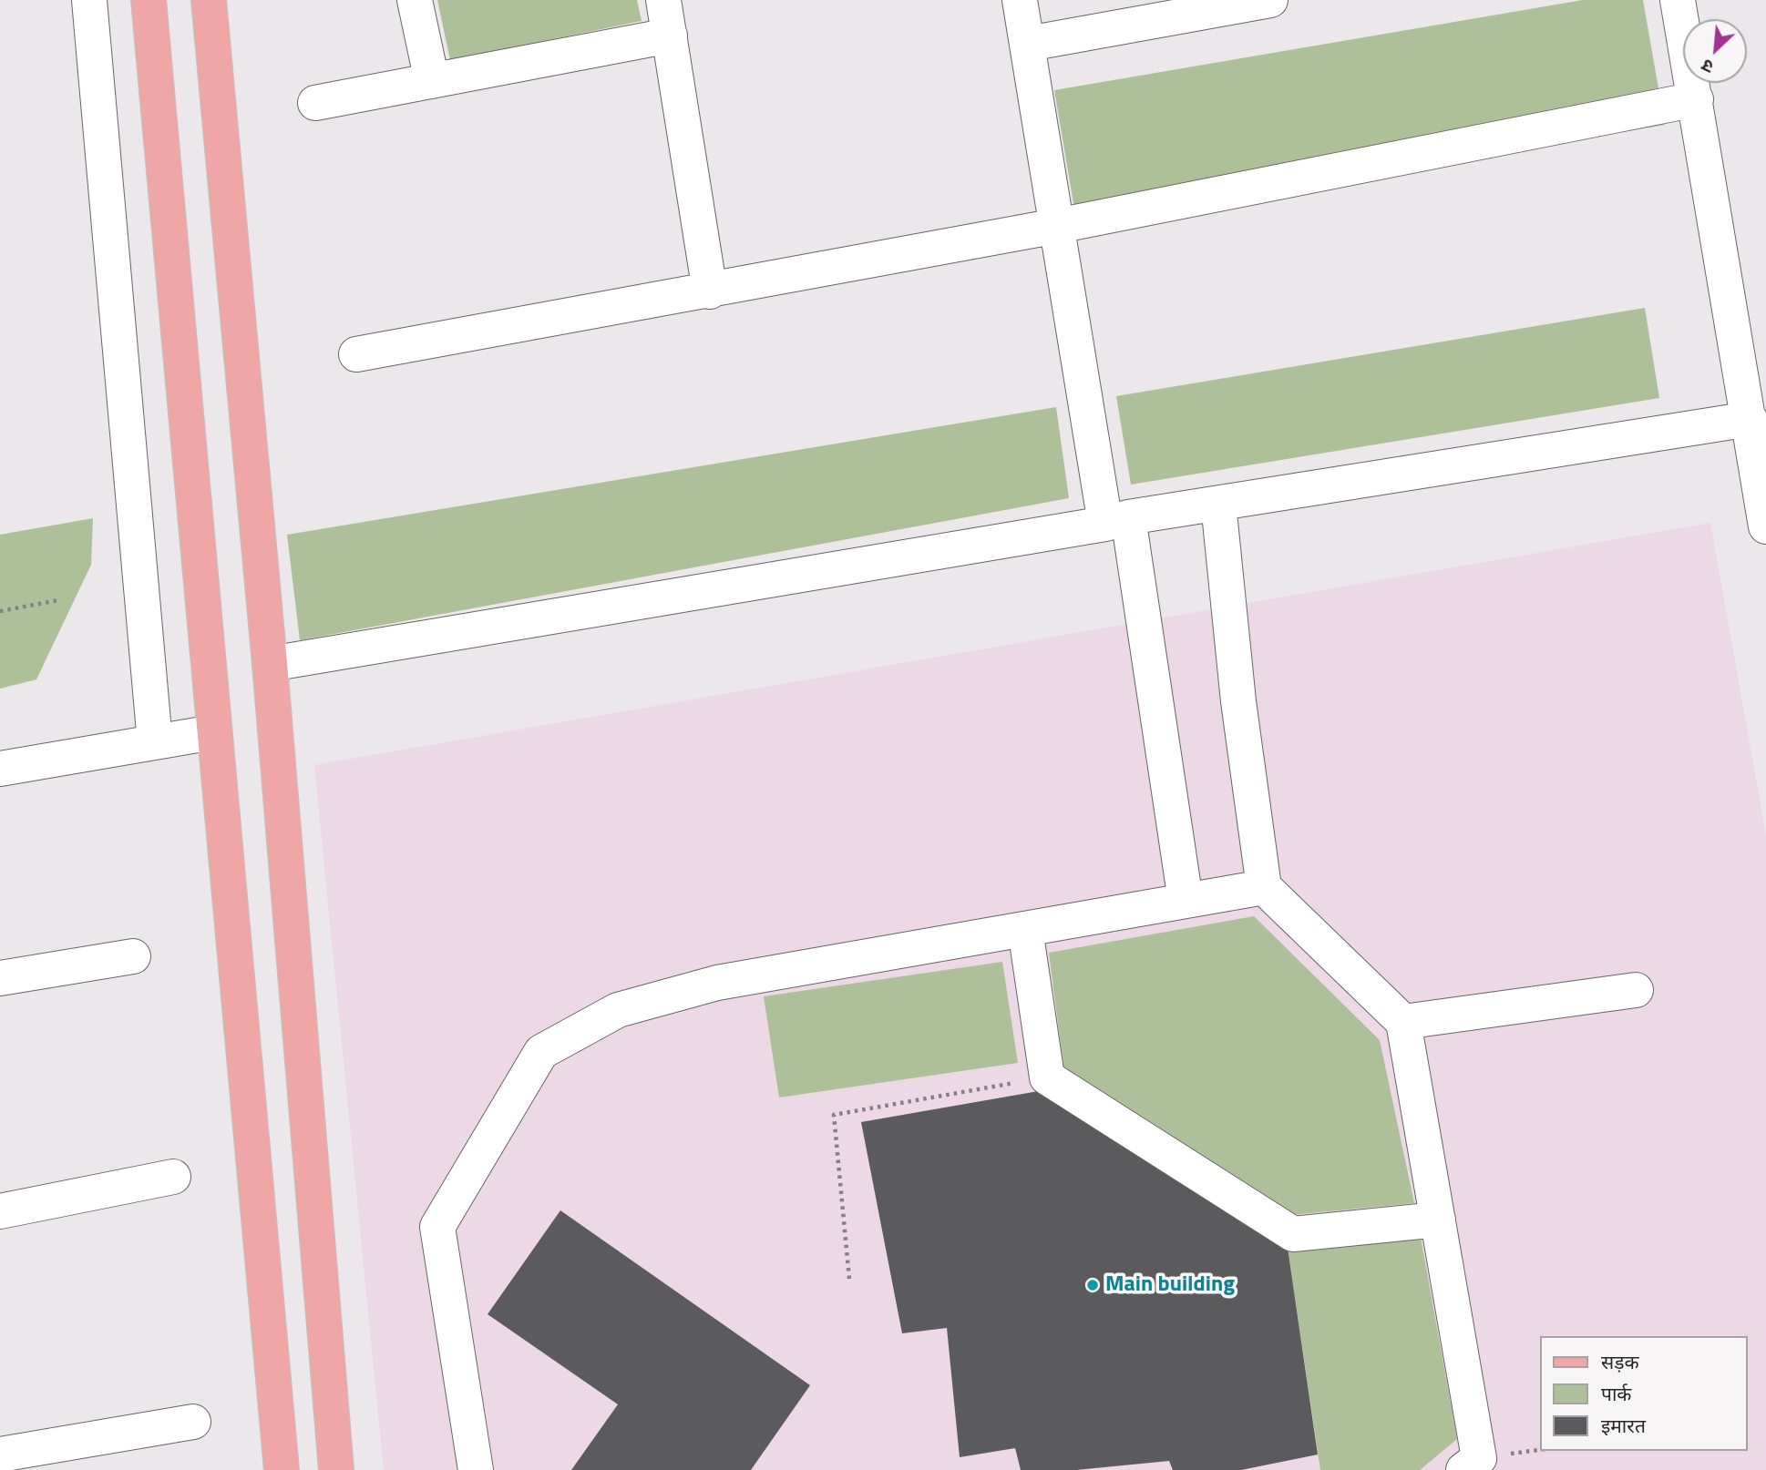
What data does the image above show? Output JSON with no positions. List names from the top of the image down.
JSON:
{
  "places": ["Main building"],
  "legend": ["सड़क", "पार्क", "इमारत"],
  "north": "bottom left"
}
